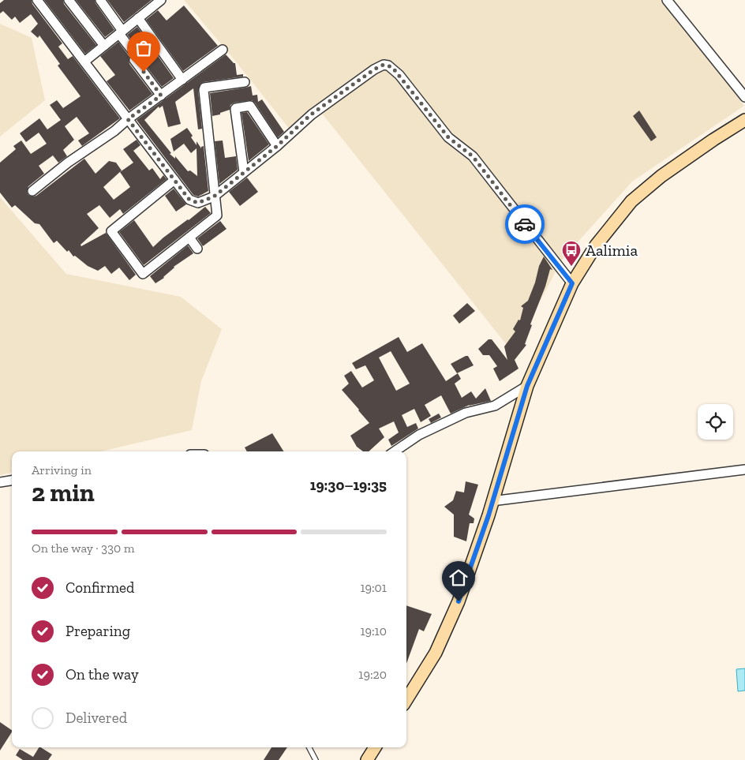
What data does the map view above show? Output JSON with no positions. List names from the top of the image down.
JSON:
{
  "places": {
    "bus stop": ["Aalimia"]
  },
  "page": {
    "heading": ["2 min", "Arriving in", "19:30–19:35"],
    "bar": "On the way · 330 m",
    "list": [
      ["Confirmed", "19:01"],
      ["Preparing", "19:10"],
      ["On the way", "19:20"],
      "Delivered"
    ]
  }
}
